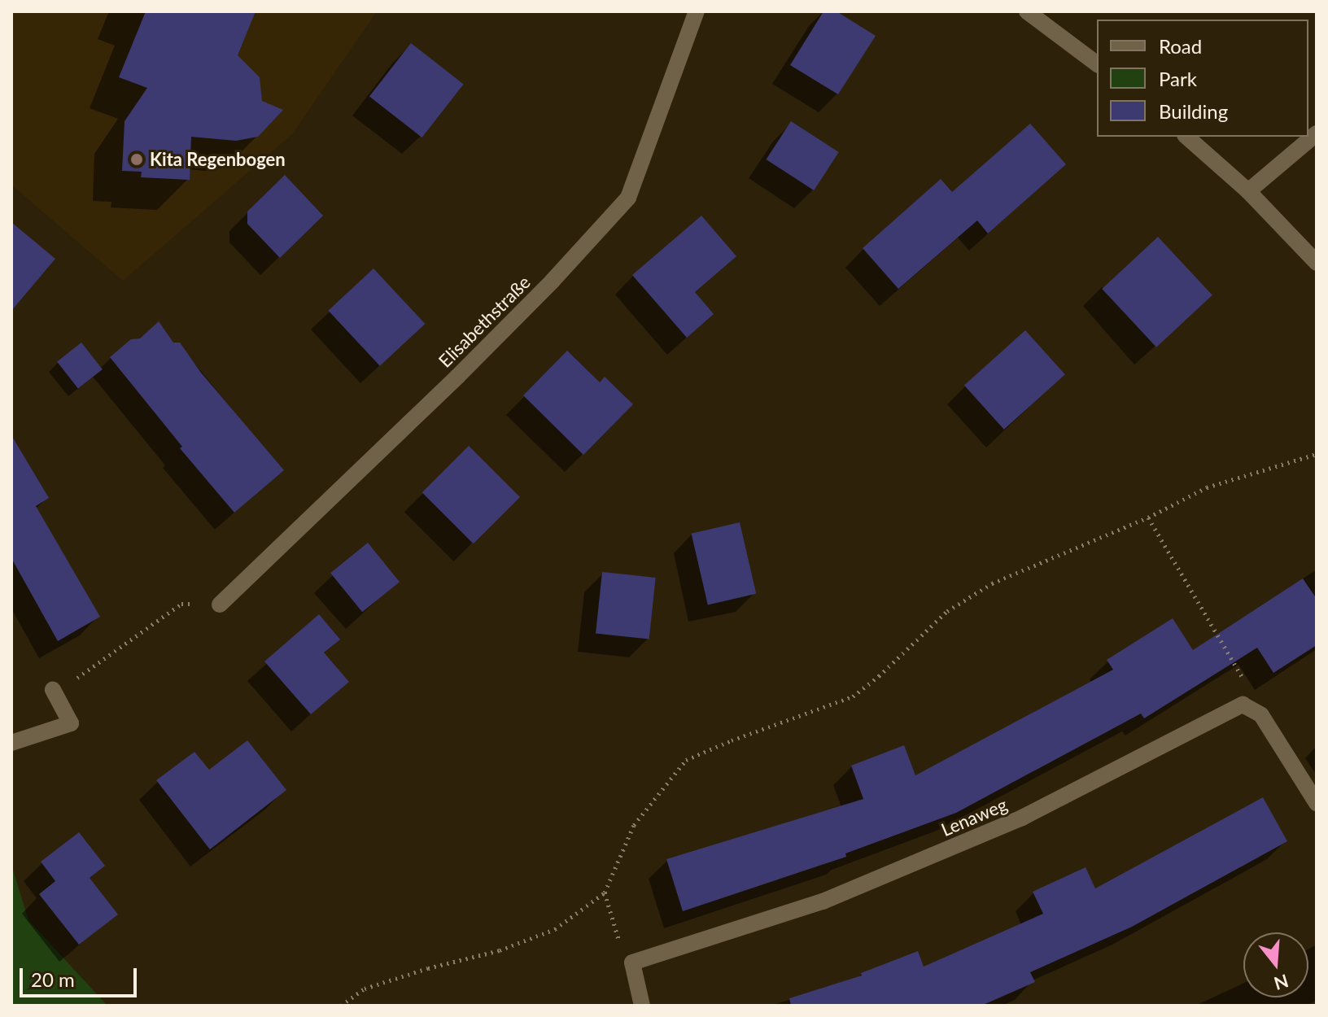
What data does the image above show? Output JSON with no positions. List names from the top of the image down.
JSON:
{
  "streets": {
    "street": ["Elisabethstraße", "Lenaweg"]
  },
  "places": ["Kita Regenbogen"],
  "legend": ["Road", "Park", "Building"],
  "scale_bar": "20 m",
  "north": "bottom"
}
